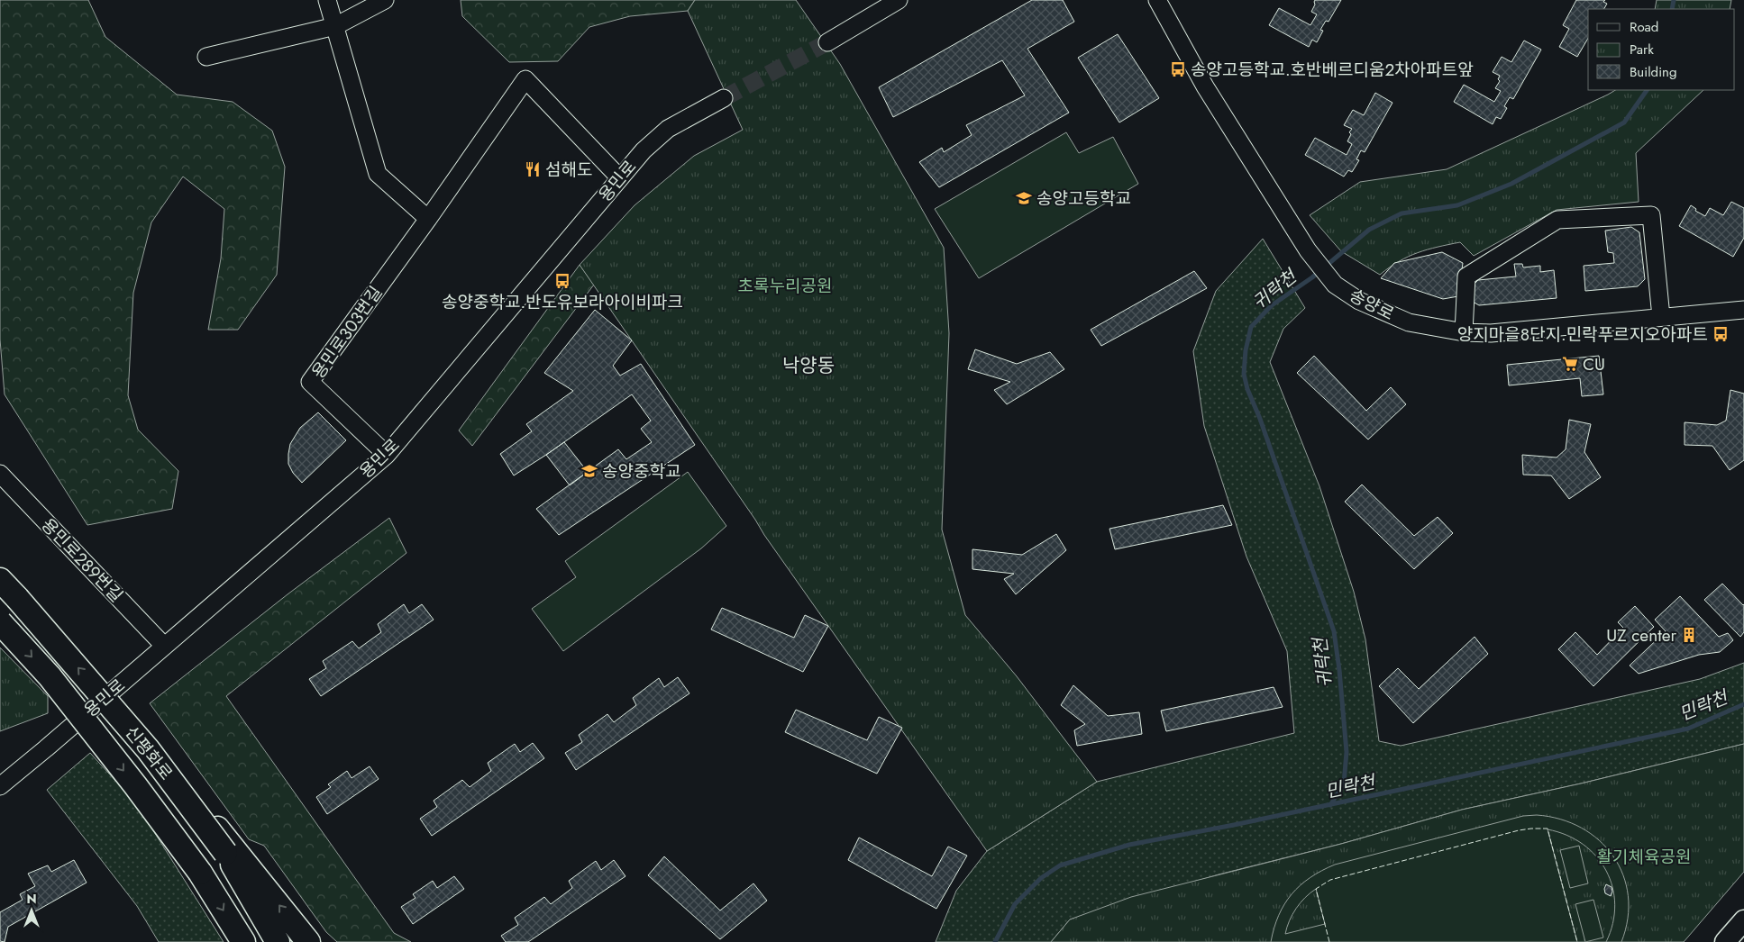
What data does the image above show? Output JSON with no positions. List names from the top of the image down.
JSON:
{
  "streets": {
    "highway": ["신평화로"],
    "street": [
      "용민로",
      "송양로",
      "용민로303번길",
      "용민로289번길"
    ]
  },
  "crossings": [
    ["용민로", "용민로303번길"],
    ["용민로", "용민로289번길"]
  ],
  "districts": ["낙양동"],
  "water": ["귀락천", "민락천"],
  "parks": ["초록누리공원", "활기체육공원"],
  "places": {
    "bus stop": ["송양고등학교.호반베르디움2차아파트앞", "송양중학교.반도유보라아이비파크", "양지마을8단지.민락푸르지오아파트"],
    "restaurant": ["섬해도"],
    "school or university": ["송양고등학교", "송양중학교"],
    "supermarket": ["CU"],
    "building": ["UZ center"]
  },
  "legend": ["Road", "Park", "Building"],
  "north": "top"
}
